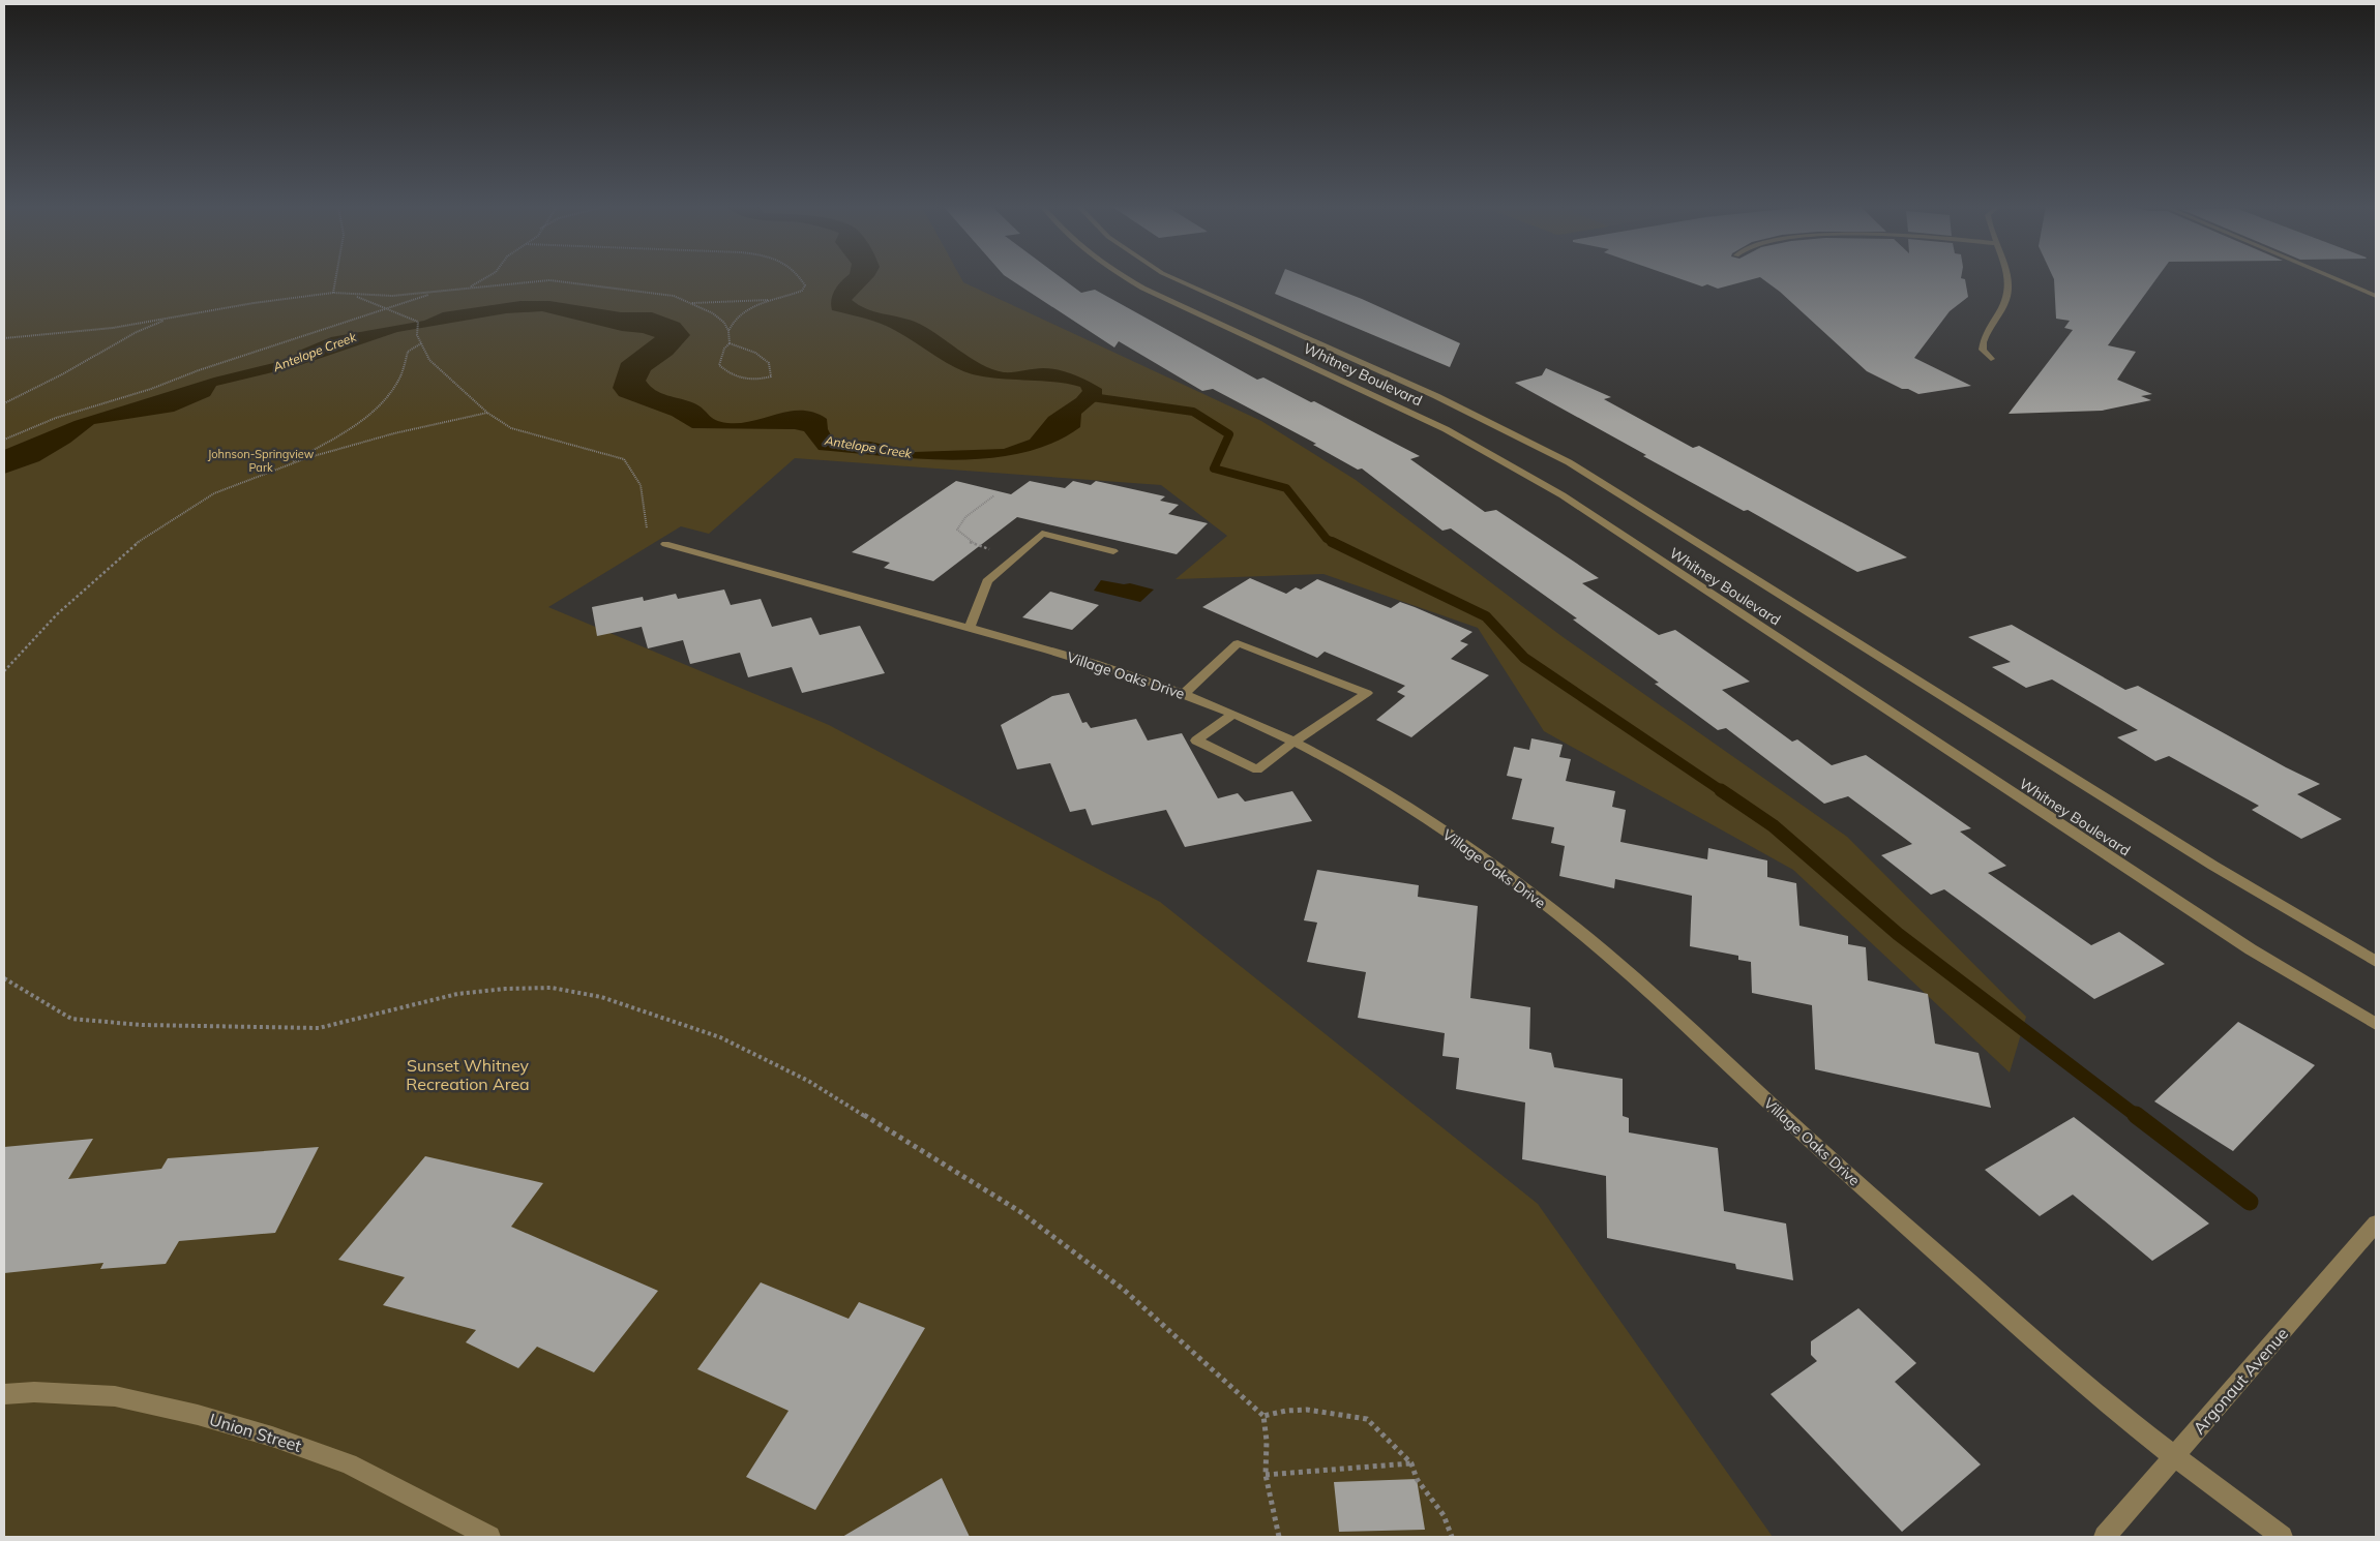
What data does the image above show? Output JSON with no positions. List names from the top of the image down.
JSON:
{
  "streets": {
    "street": [
      "Whitney Boulevard",
      "Village Oaks Drive",
      "Argonaut Avenue",
      "Union Street"
    ]
  },
  "crossings": [
    ["Village Oaks Drive", "Argonaut Avenue"]
  ],
  "water": ["Antelope Creek"],
  "parks": ["Johnson-Springview Park", "Sunset Whitney Recreation Area"]
}
